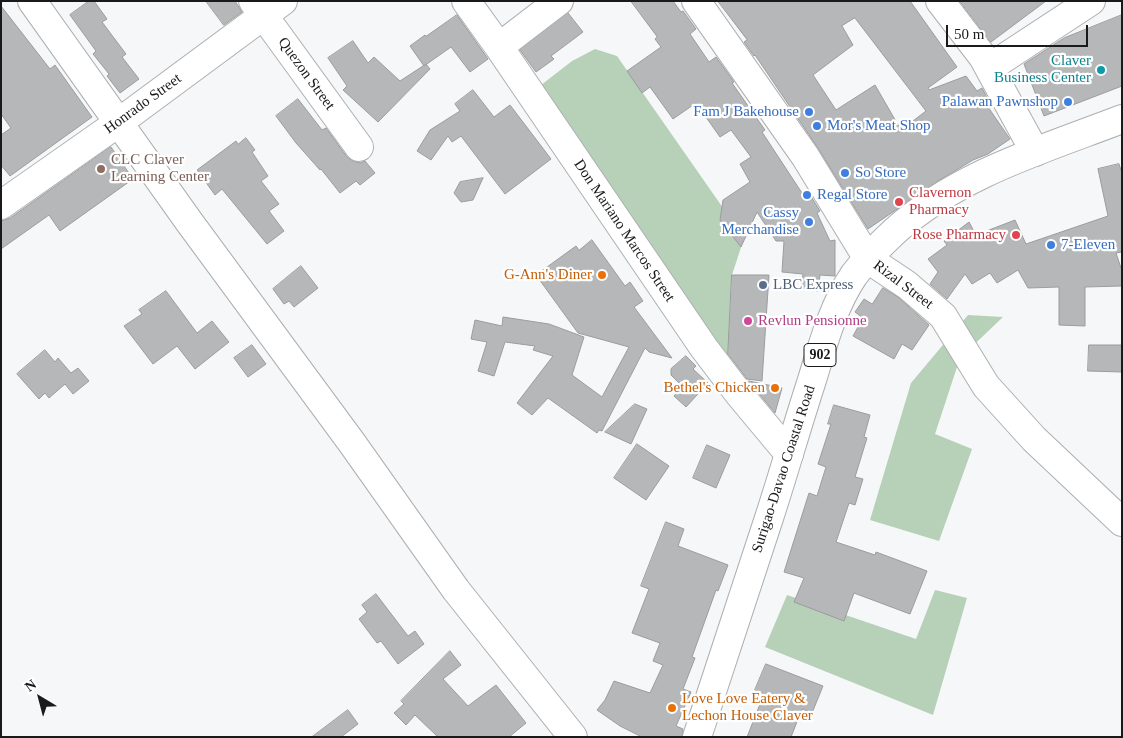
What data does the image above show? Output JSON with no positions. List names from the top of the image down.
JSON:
{
  "streets": {
    "main road": [
      "Quezon Street",
      "Honrado Street",
      "Don Mariano Marcos Street",
      "Rizal Street",
      "902",
      "Surigao-Davao Coastal Road"
    ]
  },
  "crossings": [
    ["Quezon Street", "Honrado Street"],
    ["Don Mariano Marcos Street", "Surigao-Davao Coastal Road"],
    ["Rizal Street", "Surigao-Davao Coastal Road"]
  ],
  "places": [
    "Claver Business Center",
    "Palawan Pawnshop",
    "Fam J Bakehouse",
    "Mor's Meat Shop",
    "CLC Claver Learning Center",
    "So Store",
    "Regal Store",
    "Clavernon Pharmacy",
    "Cassy Merchandise",
    "Rose Pharmacy",
    "7-Eleven",
    "G-Ann's Diner",
    "LBC Express",
    "Revlun Pensionne",
    "Bethel's Chicken",
    "Love Love Eatery & Lechon House Claver"
  ],
  "scale_bar": "50 m",
  "north": "top left"
}
